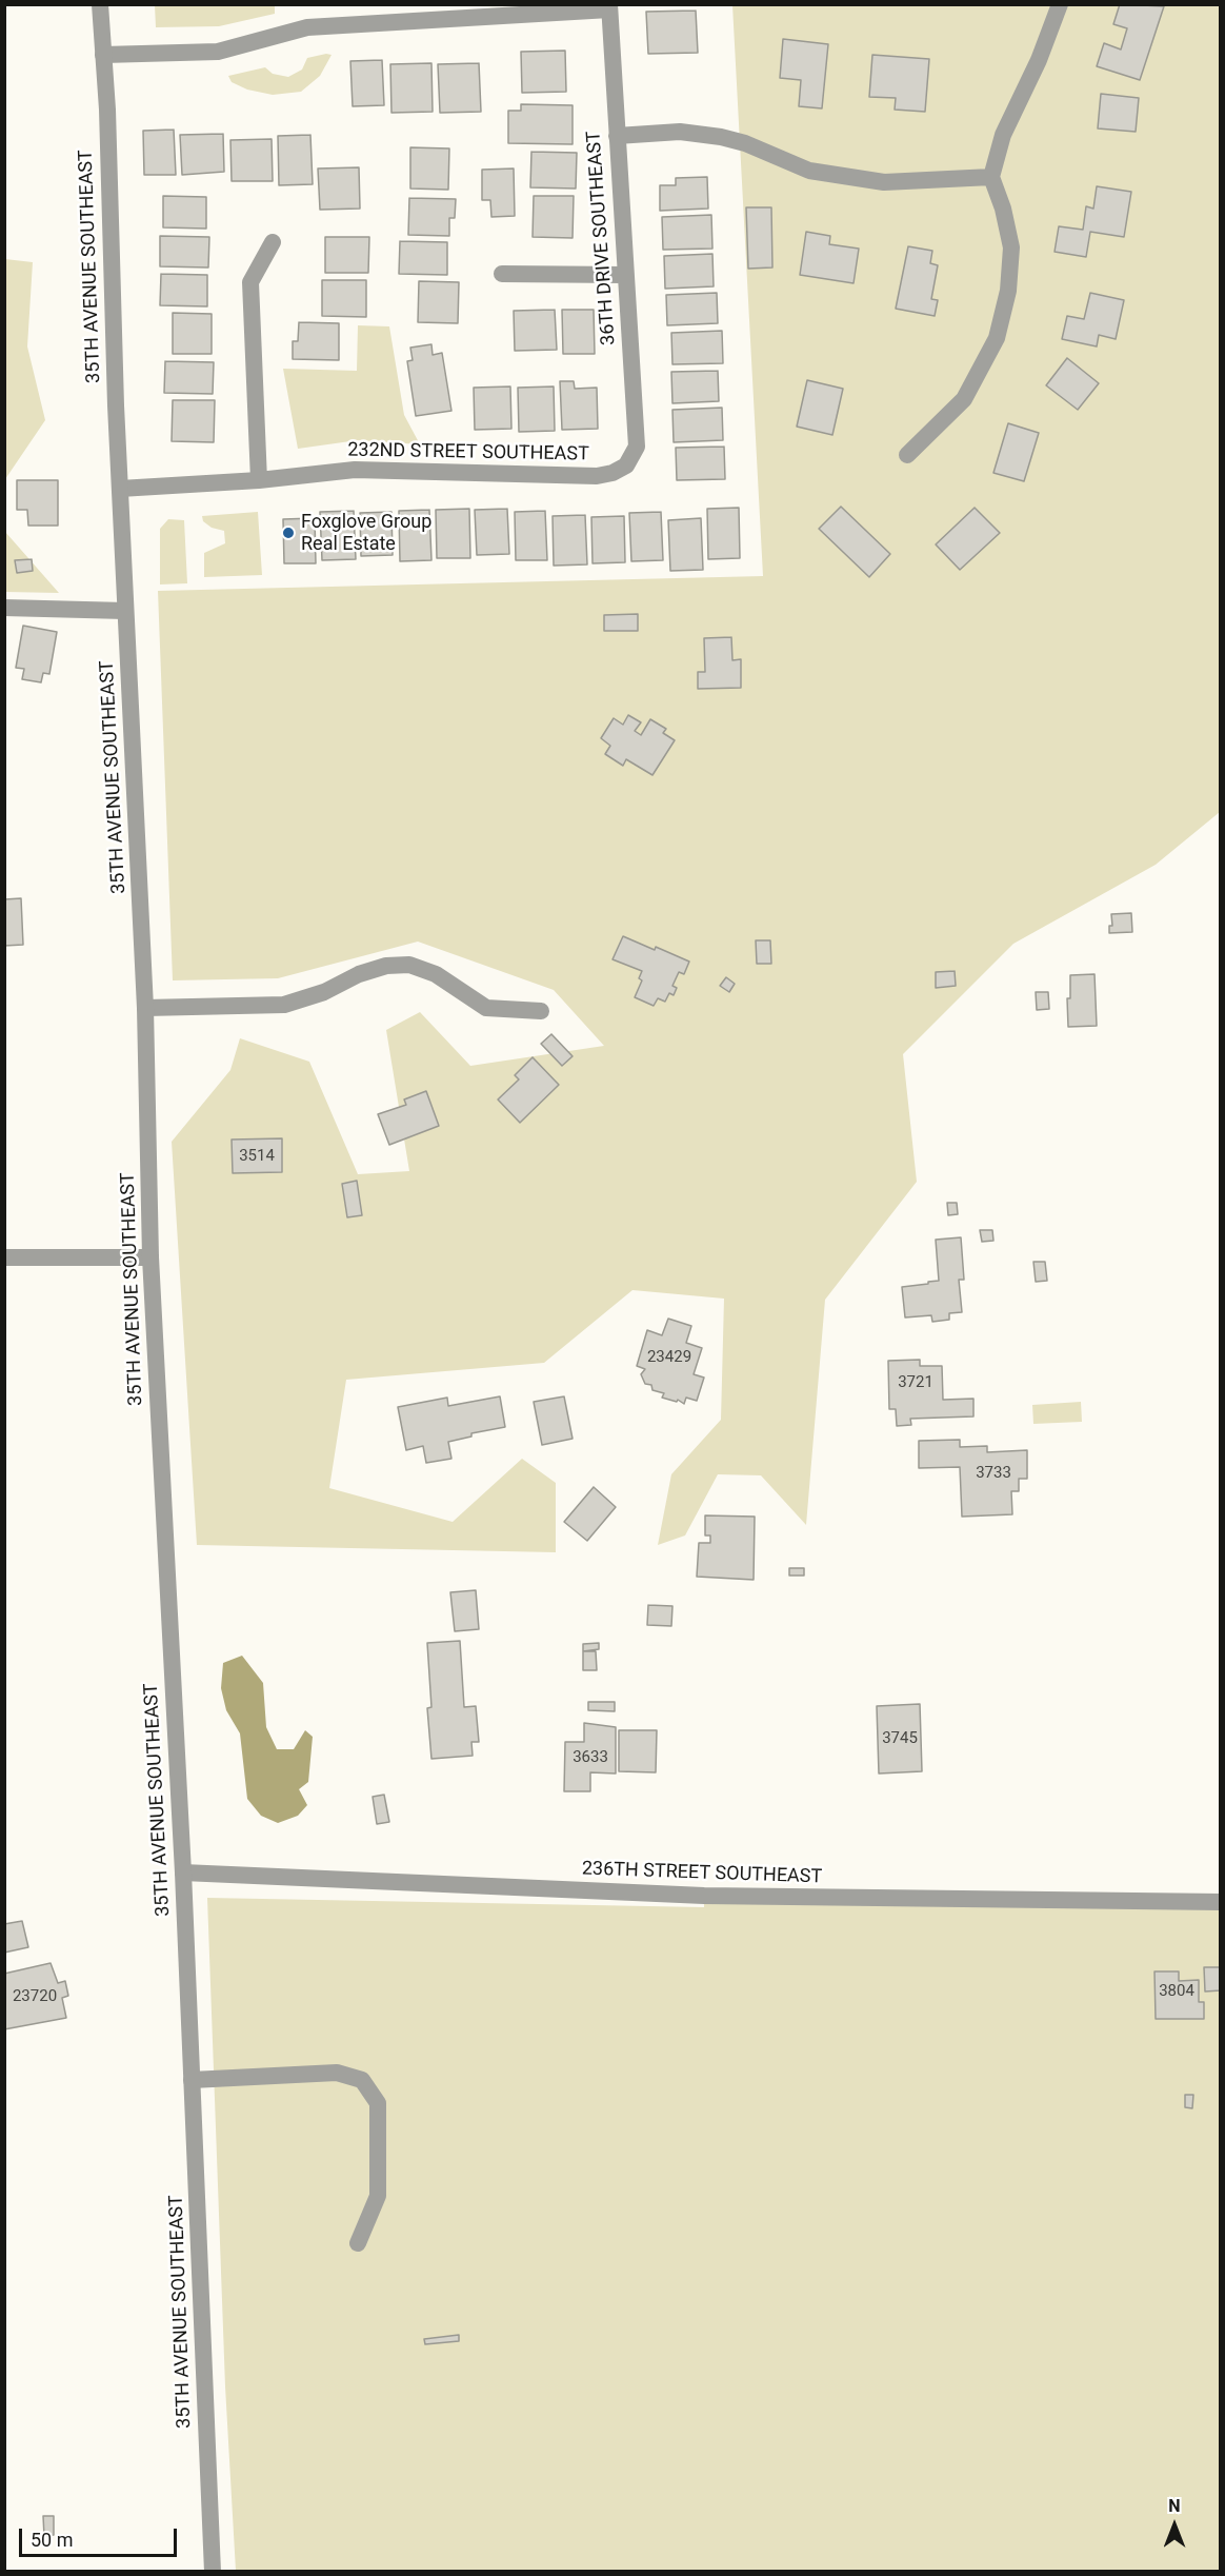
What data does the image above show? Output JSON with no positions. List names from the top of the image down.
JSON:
{
  "streets": {
    "street": [
      "36TH DRIVE SOUTHEAST",
      "35TH AVENUE SOUTHEAST",
      "232ND STREET SOUTHEAST",
      "236TH STREET SOUTHEAST"
    ]
  },
  "crossings": [
    ["36TH DRIVE SOUTHEAST", "232ND STREET SOUTHEAST"],
    ["35TH AVENUE SOUTHEAST", "232ND STREET SOUTHEAST"],
    ["35TH AVENUE SOUTHEAST", "236TH STREET SOUTHEAST"]
  ],
  "places": ["Foxglove Group Real Estate"],
  "house_numbers": [
    "3514",
    "23429",
    "3721",
    "3733",
    "3745",
    "3633",
    "3804",
    "23720"
  ],
  "scale_bar": "50 m",
  "north": "top"
}
